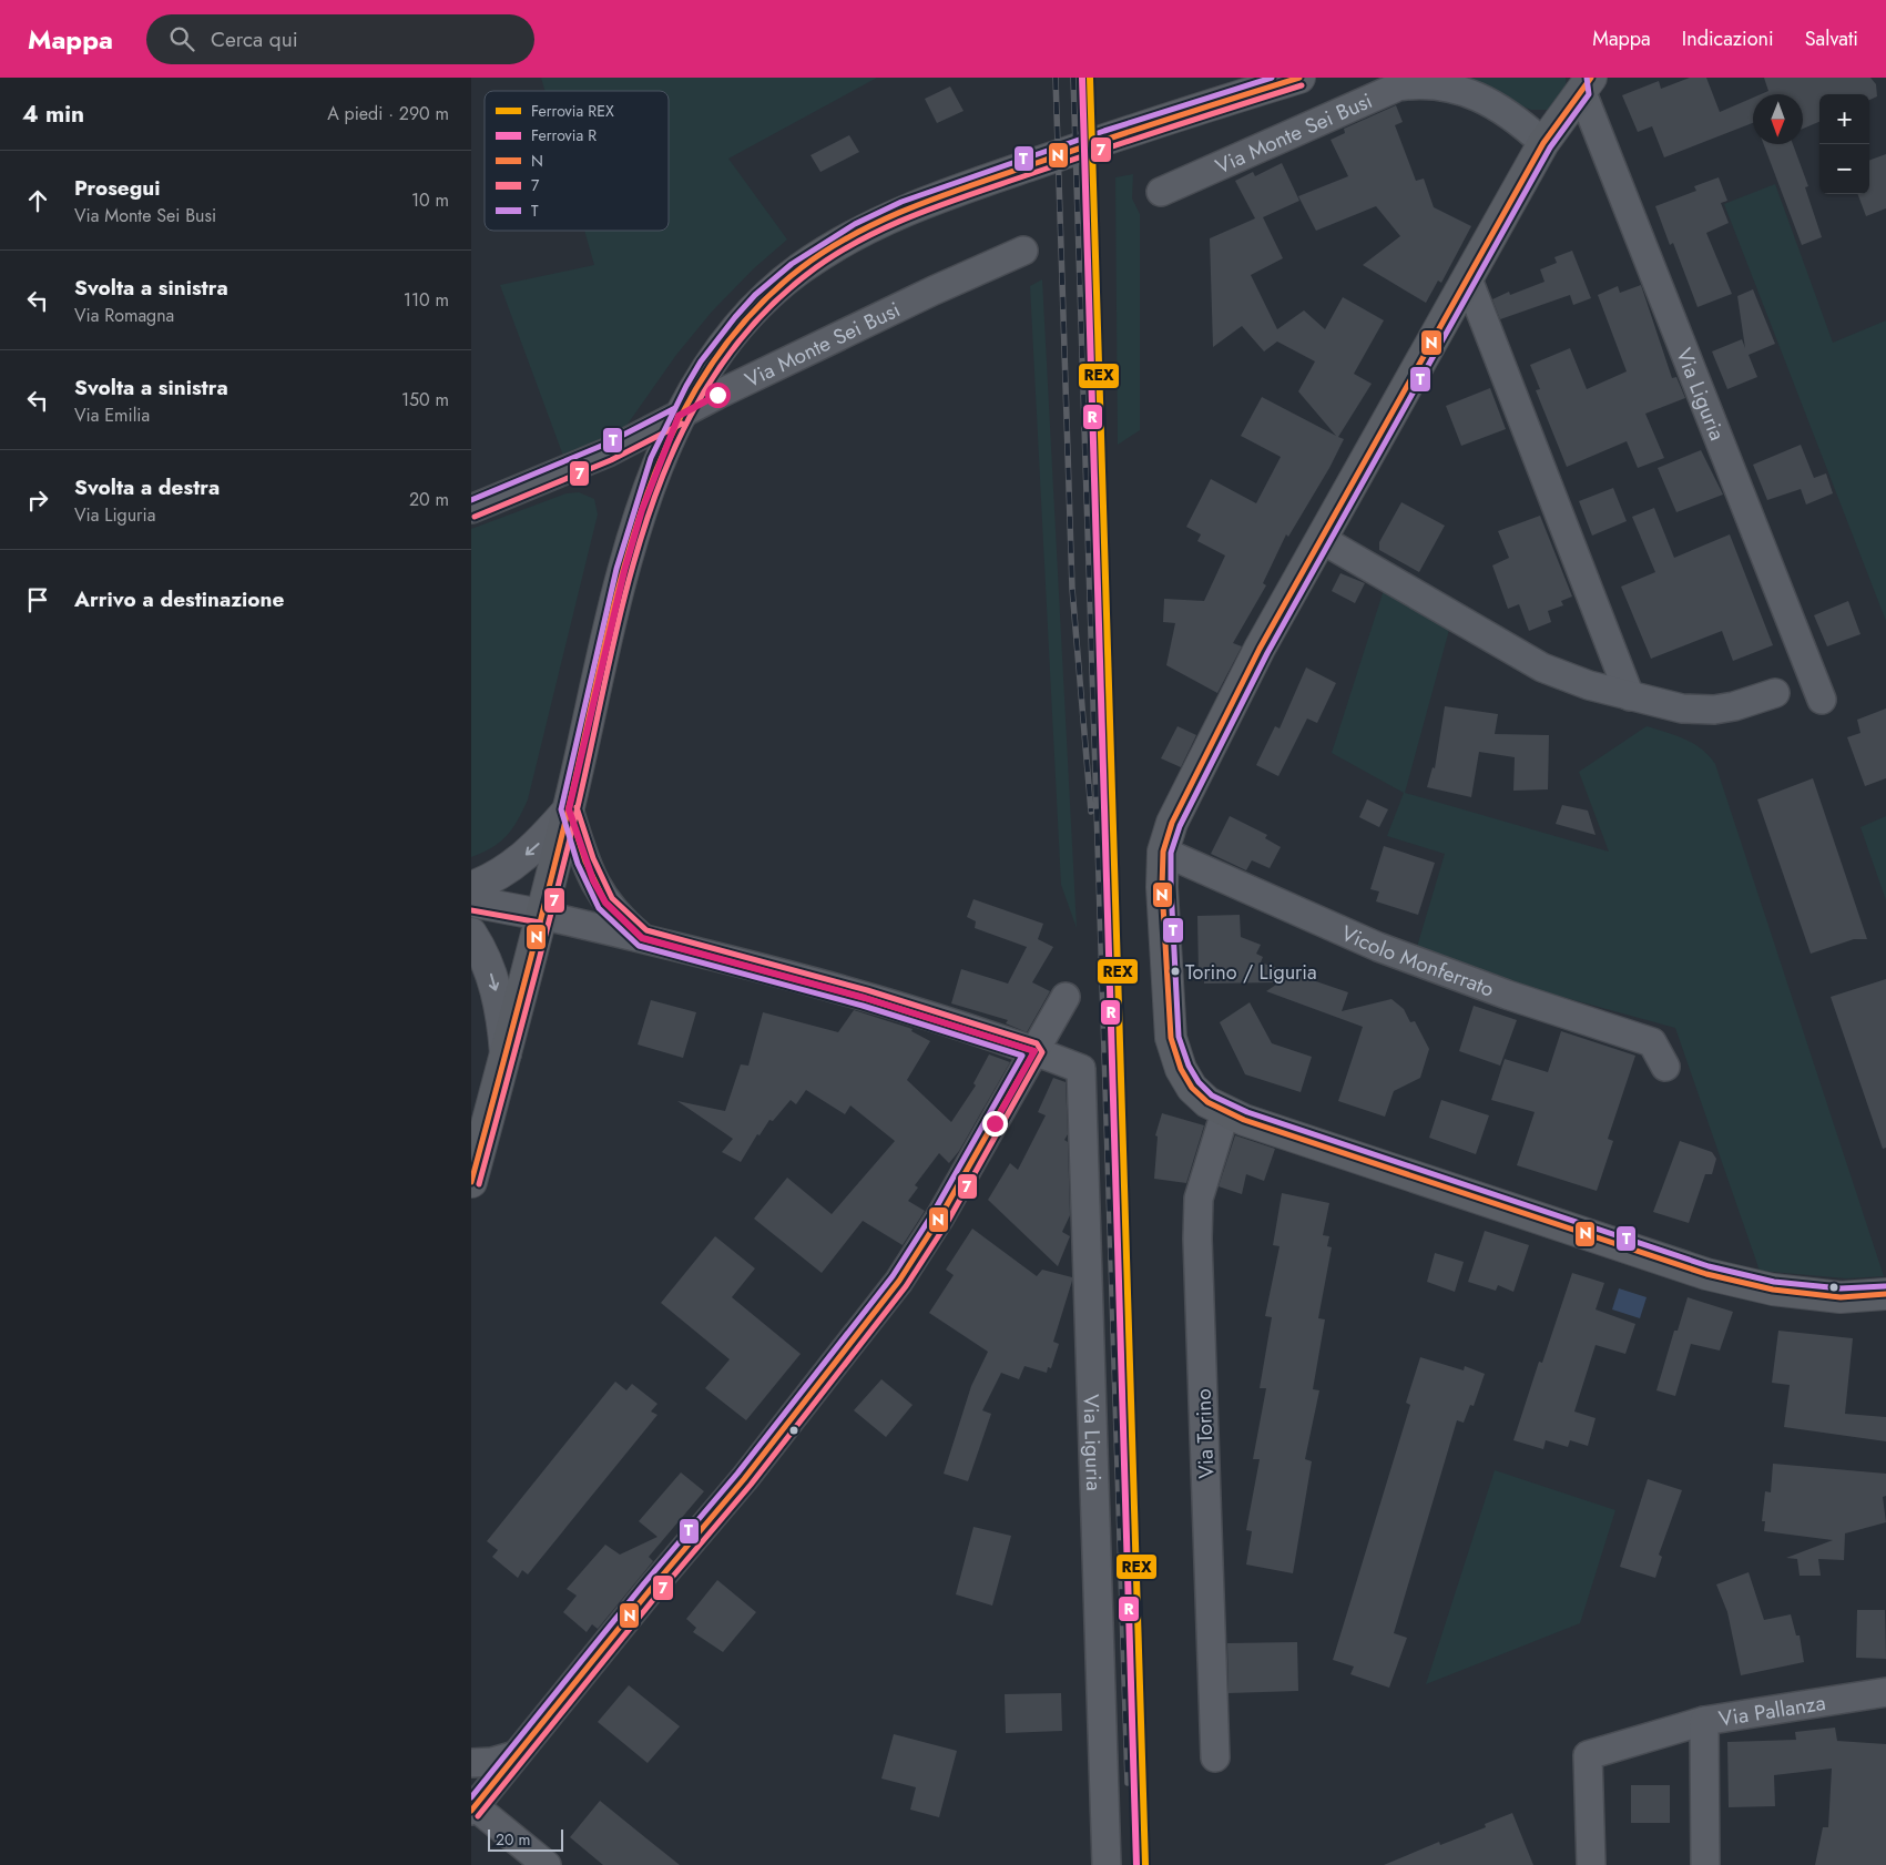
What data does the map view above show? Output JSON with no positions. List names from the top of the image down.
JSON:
{
  "streets": {
    "main road": ["Via Liguria"],
    "street": [
      "Via Monte Sei Busi",
      "Vicolo Monferrato",
      "Via Torino",
      "Via Pallanza"
    ]
  },
  "crossings": [
    ["Via Monte Sei Busi", "Via Liguria"],
    ["Via Liguria", "Vicolo Monferrato"]
  ],
  "places": ["Torino / Liguria"],
  "lines": [
    "rail line REX",
    "rail line R",
    "transit line N",
    "transit line T",
    "transit line 7"
  ],
  "legend": [
    "Ferrovia REX",
    "Ferrovia R",
    "N",
    "7",
    "T"
  ],
  "scale_bar": "20 m",
  "north": "bottom",
  "page": {
    "header": "Mappa",
    "search": "Cerca qui",
    "nav": ["Mappa", "Indicazioni", "Salvati"],
    "heading": ["4 min", "A piedi · 290 m"],
    "map_buttons": ["+", "−"],
    "list": [
      ["Prosegui", "Via Monte Sei Busi", "10 m"],
      ["Svolta a sinistra", "Via Romagna", "110 m"],
      ["Svolta a sinistra", "Via Emilia", "150 m"],
      ["Svolta a destra", "Via Liguria", "20 m"],
      "Arrivo a destinazione"
    ],
    "scale": "20 m"
  }
}
